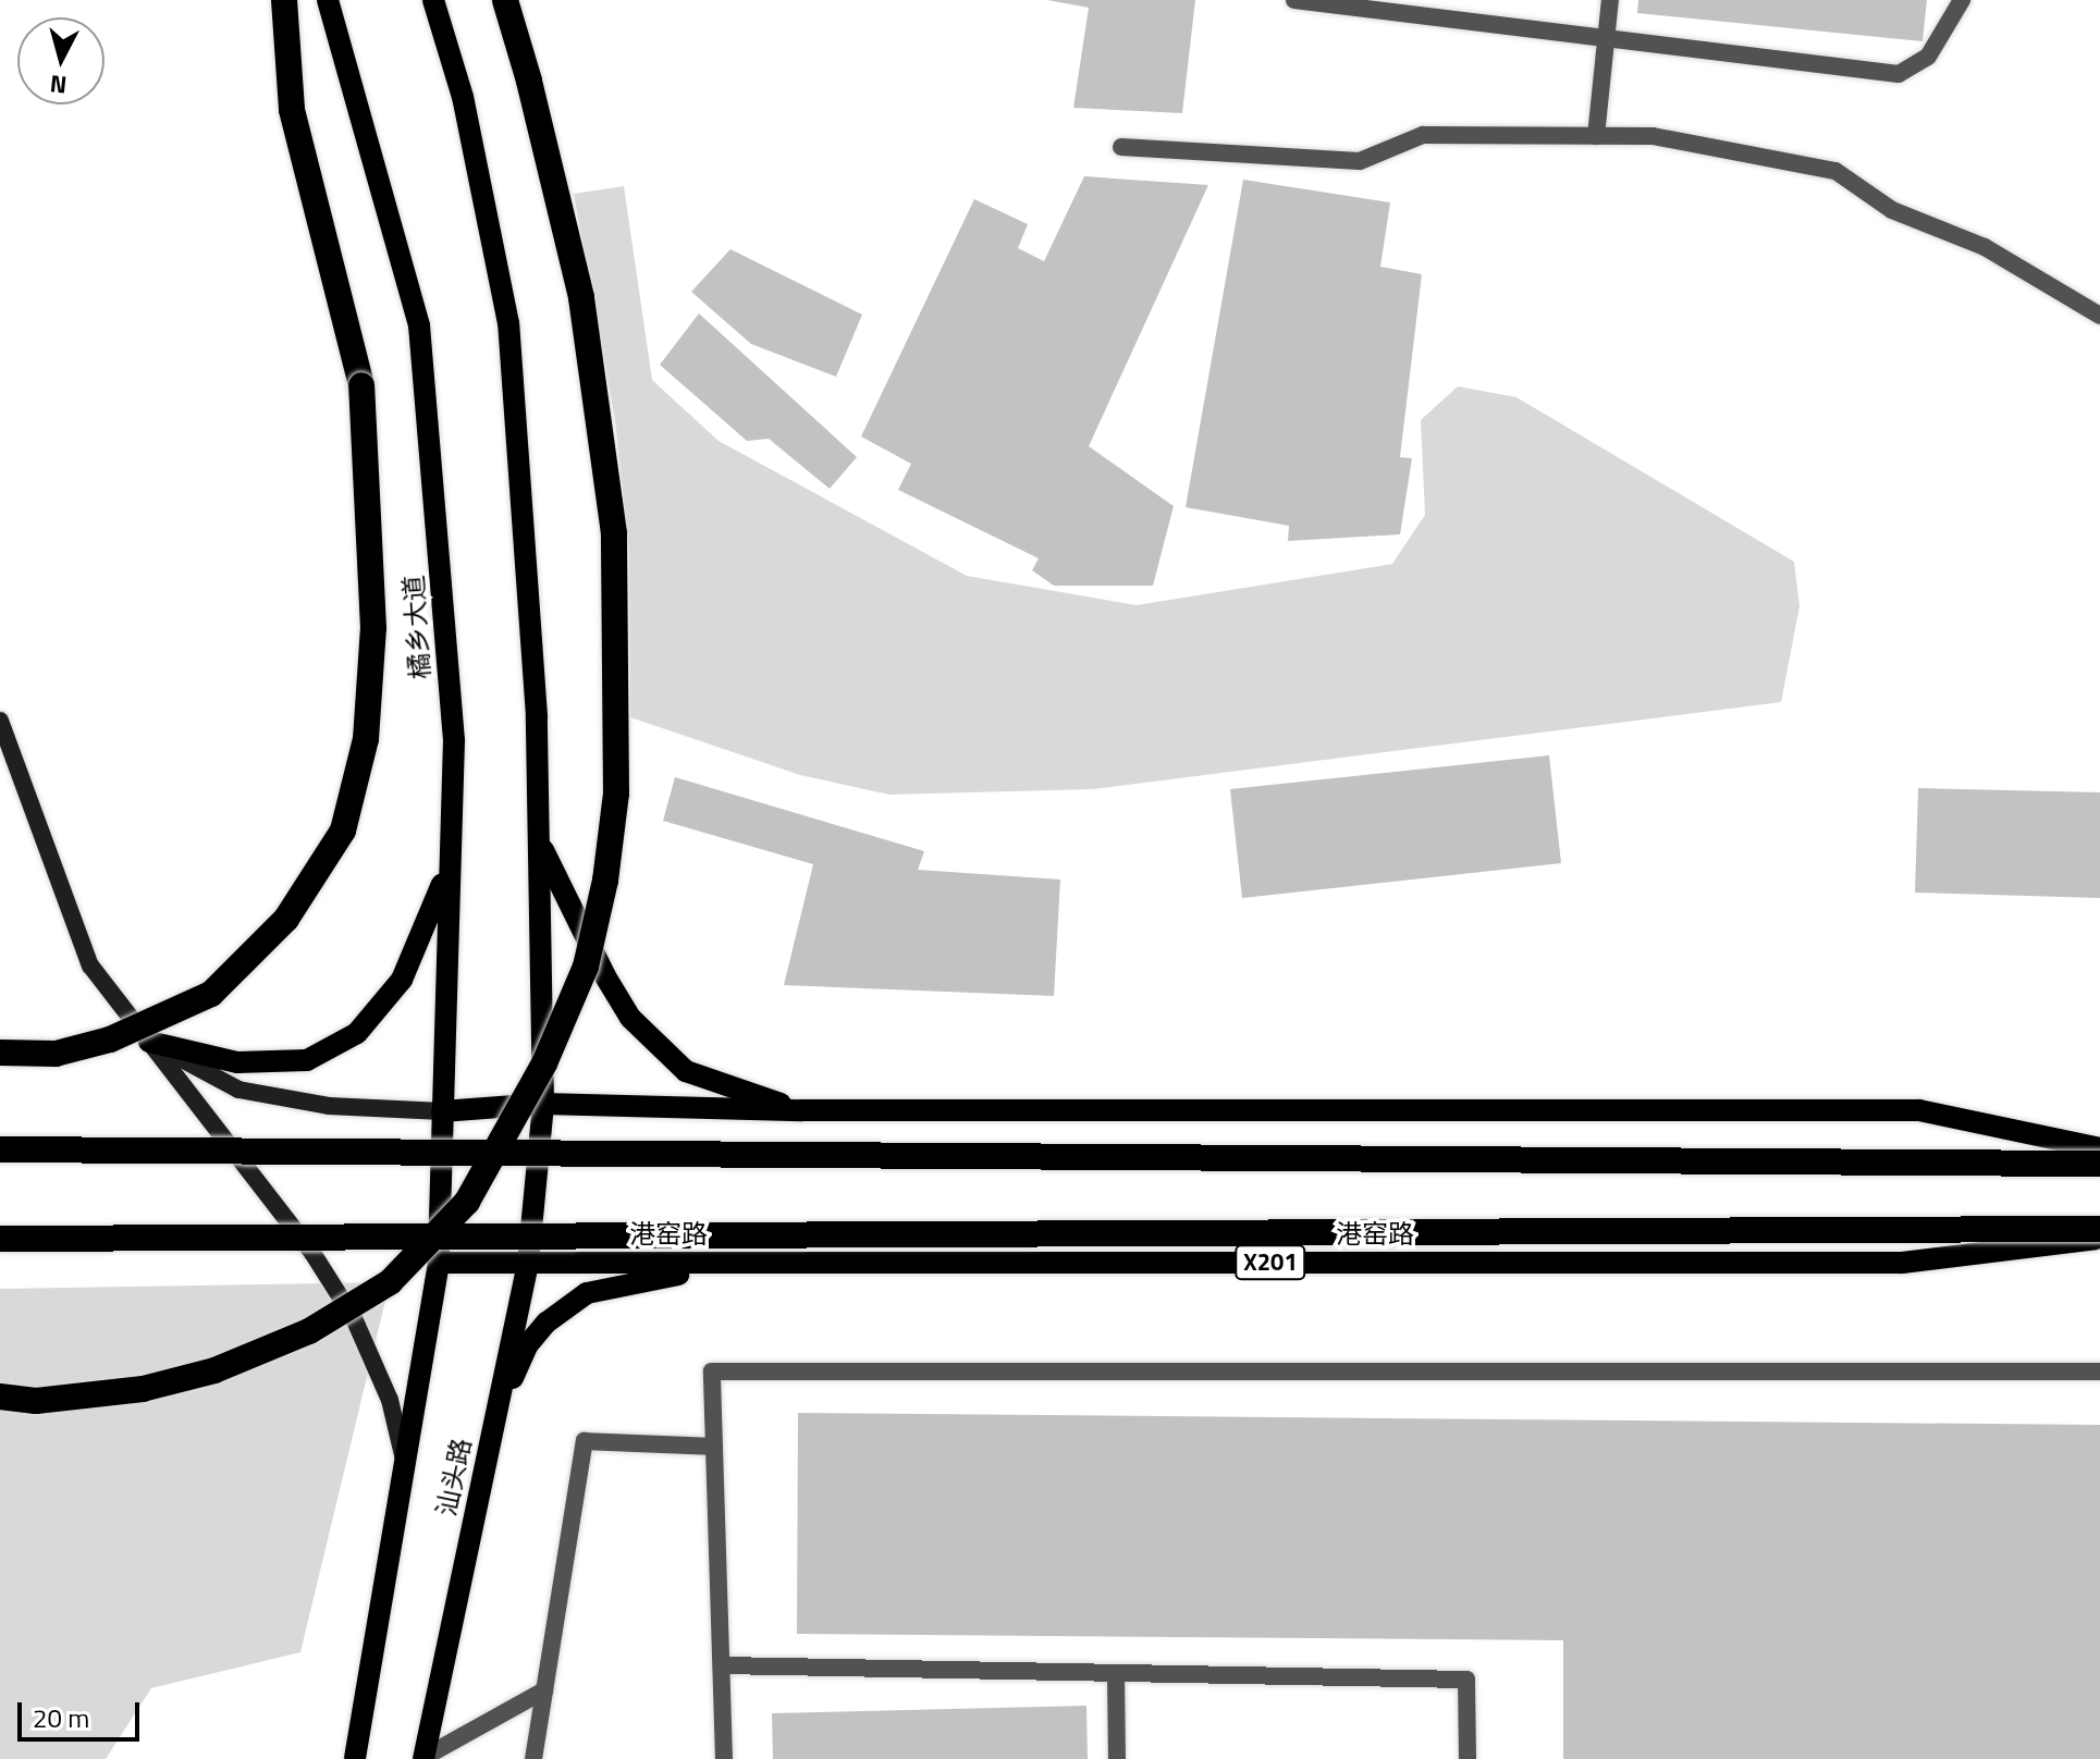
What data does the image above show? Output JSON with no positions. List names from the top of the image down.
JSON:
{
  "streets": {
    "main road": [
      "橘乡大道",
      "港窑路",
      "X201",
      "汕头路"
    ]
  },
  "crossings": [
    ["橘乡大道", "港窑路"],
    ["橘乡大道", "汕头路"],
    ["港窑路", "汕头路"]
  ],
  "scale_bar": "20 m",
  "north": "bottom"
}
